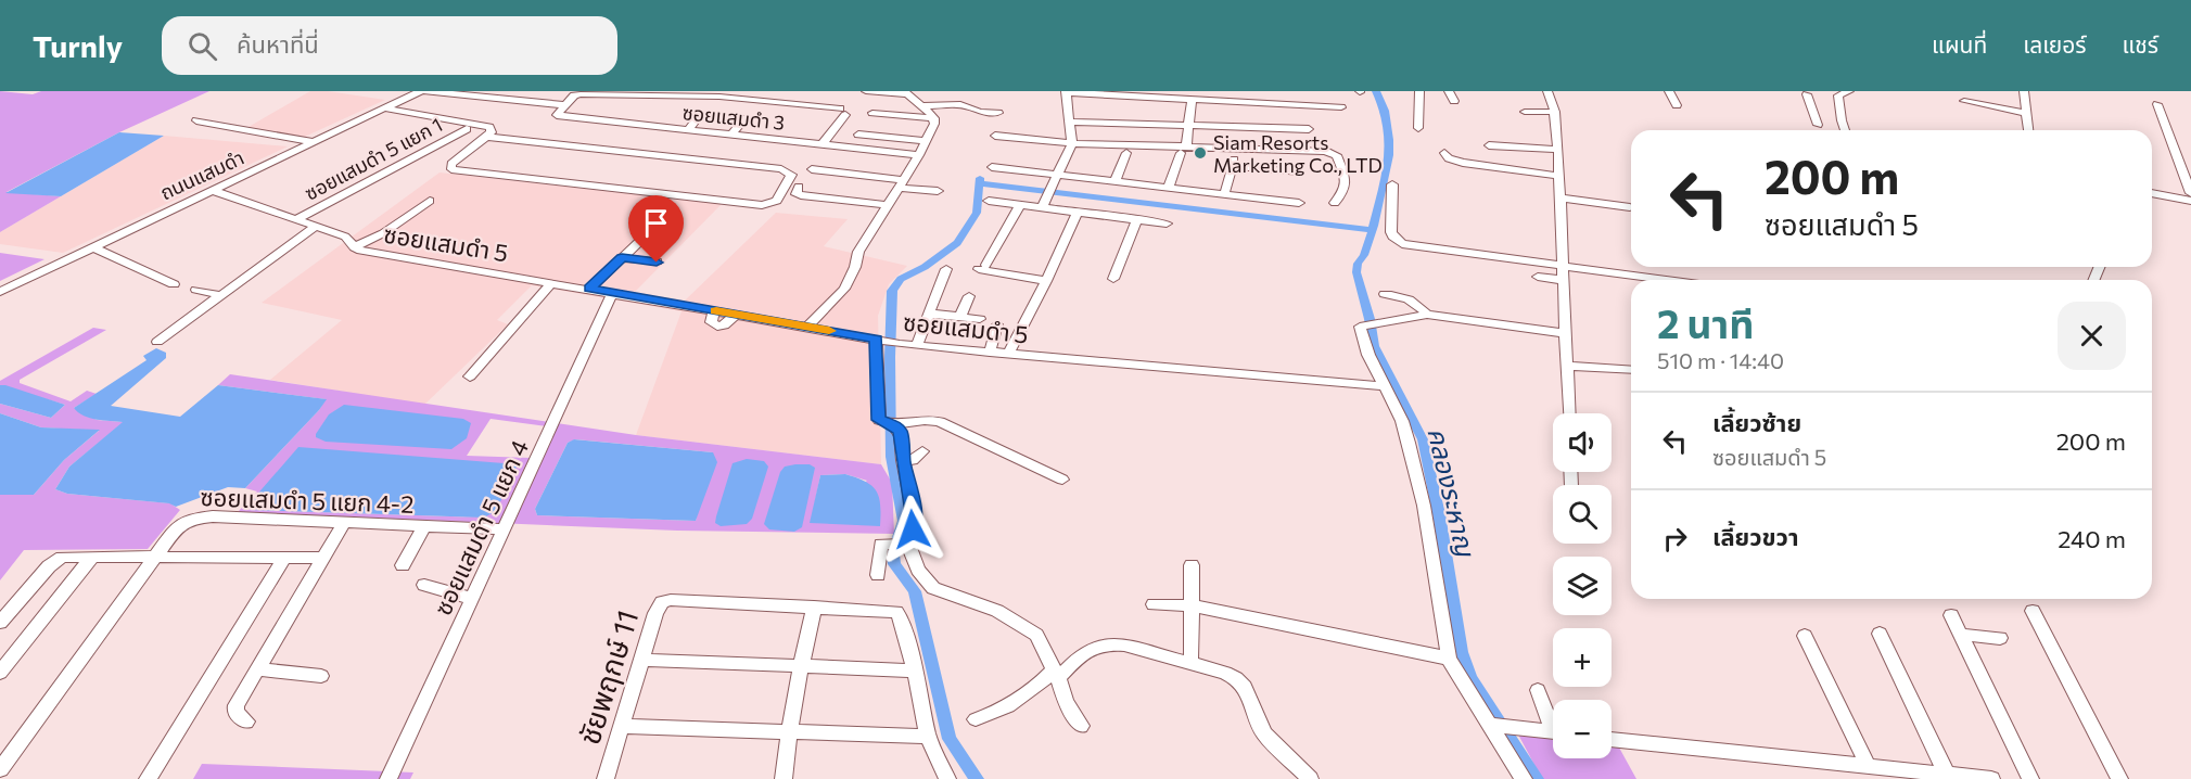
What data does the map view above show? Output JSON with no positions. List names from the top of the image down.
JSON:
{
  "streets": {
    "street": [
      "ซอยแสมดำ 3",
      "ซอยแสมดำ 5 แยก 1",
      "ถนนแสมดำ",
      "ซอยแสมดำ 5",
      "ซอยแสมดำ 5 แยก 4-2",
      "ซอยแสมดำ 5 แยก 4",
      "ชัยพฤกษ์ 11"
    ]
  },
  "crossings": [
    ["ซอยแสมดำ 5 แยก 1", "ซอยแสมดำ 5"],
    ["ถนนแสมดำ", "ซอยแสมดำ 5"],
    ["ซอยแสมดำ 5", "ซอยแสมดำ 5 แยก 4"],
    ["ซอยแสมดำ 5 แยก 4-2", "ซอยแสมดำ 5 แยก 4"]
  ],
  "water": ["คลองระหาญ"],
  "places": ["Siam Resorts Marketing Co., LTD"],
  "page": {
    "header": "Turnly",
    "search": "ค้นหาที่นี่",
    "nav": ["แผนที่", "เลเยอร์", "แชร์"],
    "turn": ["200 m", "ซอยแสมดำ 5"],
    "heading": ["2 นาที", "510 m · 14:40"],
    "list": [
      {
        "name": "เลี้ยวซ้าย",
        "note": "ซอยแสมดำ 5",
        "value": "200 m"
      },
      {
        "name": "เลี้ยวขวา",
        "value": "240 m"
      }
    ],
    "map_buttons": ["+", "−"]
  }
}
